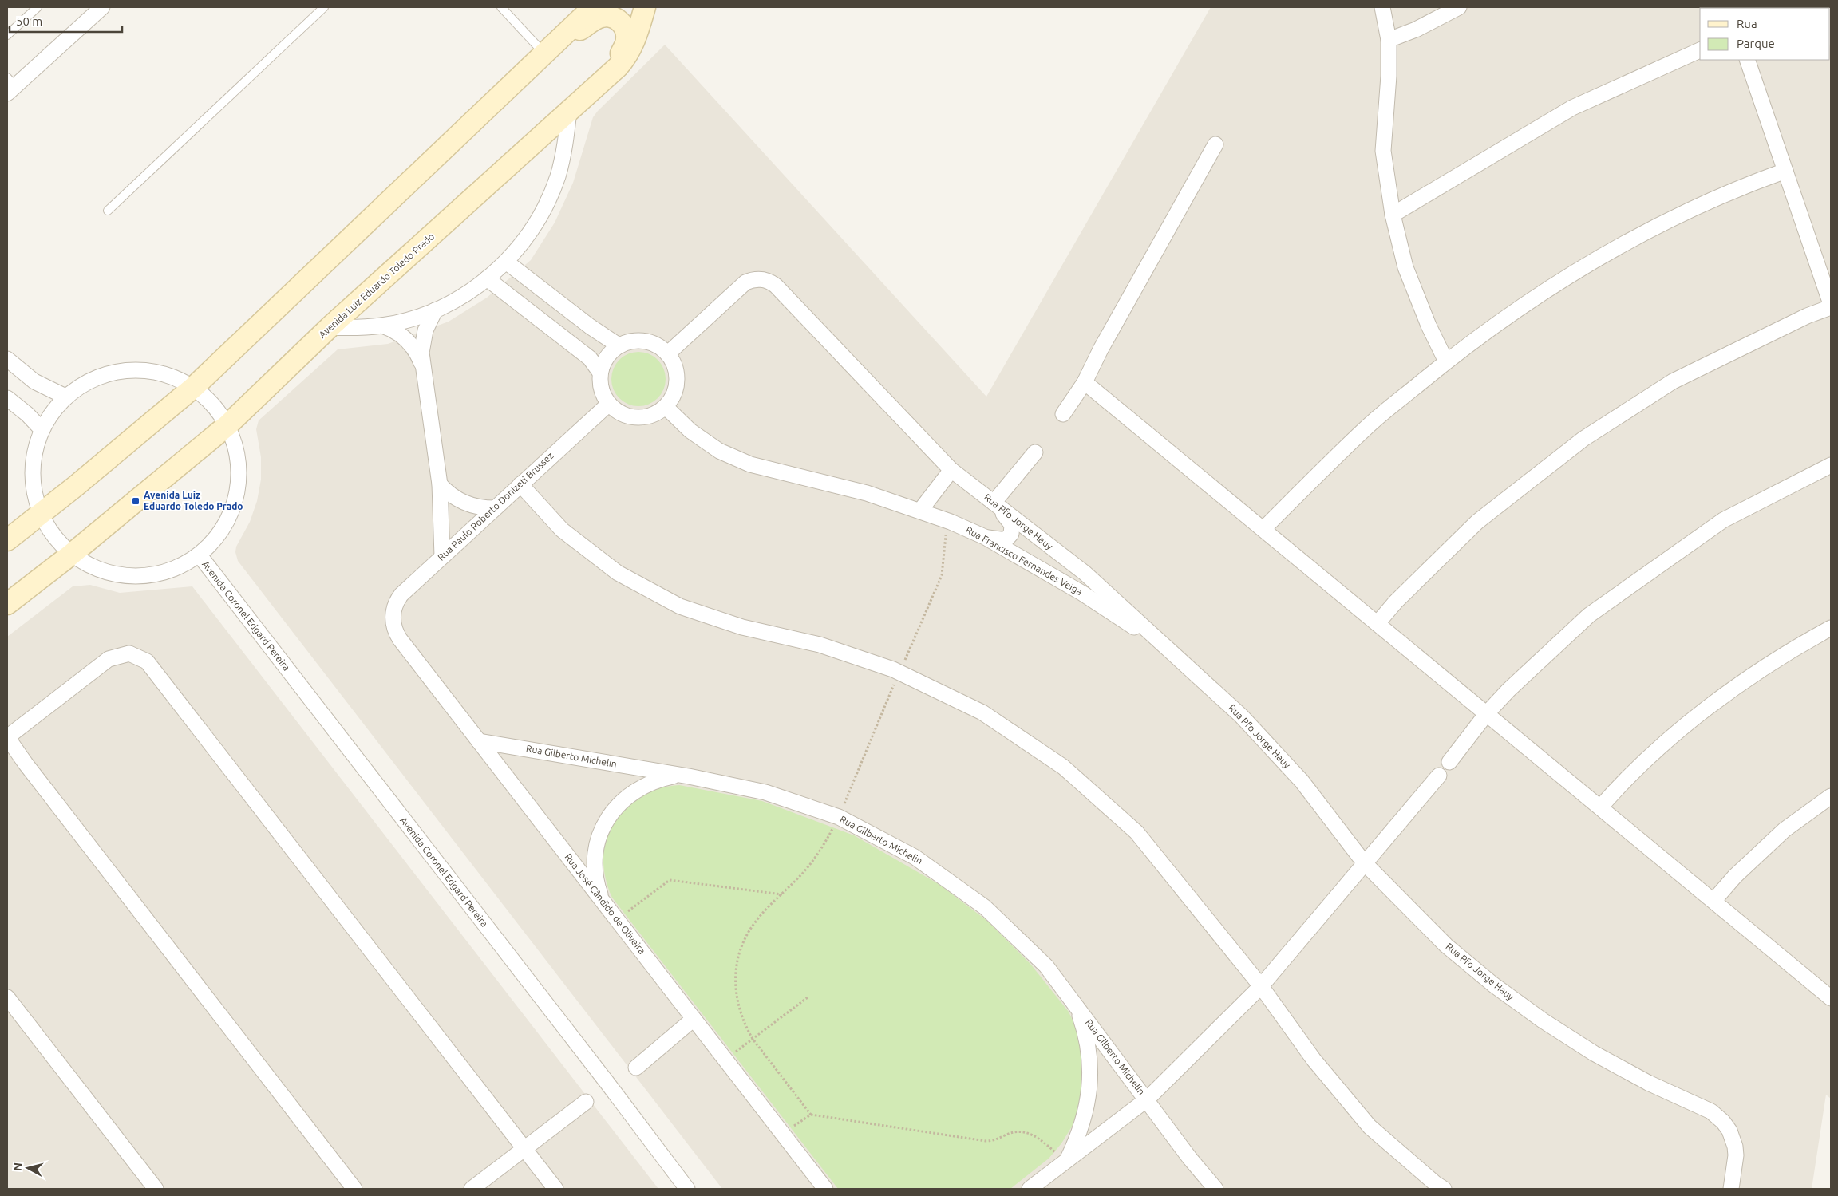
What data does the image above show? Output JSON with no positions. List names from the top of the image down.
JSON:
{
  "streets": {
    "main road": ["Avenida Luiz Eduardo Toledo Prado"],
    "street": [
      "Rua Paulo Roberto Donizeti Brussez",
      "Rua Pfo Jorge Hauy",
      "Rua Francisco Fernandes Veiga",
      "Avenida Coronel Edgard Pereira",
      "Rua Gilberto Michelin",
      "Rua José Cândido de Oliveira"
    ]
  },
  "crossings": [
    ["Rua Paulo Roberto Donizeti Brussez", "Rua Pfo Jorge Hauy"],
    ["Rua Paulo Roberto Donizeti Brussez", "Rua Francisco Fernandes Veiga"],
    ["Rua Paulo Roberto Donizeti Brussez", "Rua José Cândido de Oliveira"],
    ["Rua Pfo Jorge Hauy", "Rua Francisco Fernandes Veiga"],
    ["Rua Gilberto Michelin", "Rua José Cândido de Oliveira"]
  ],
  "places": {
    "transit": ["Avenida Luiz Eduardo Toledo Prado"]
  },
  "legend": ["Rua", "Parque"],
  "scale_bar": "50 m",
  "north": "left"
}
